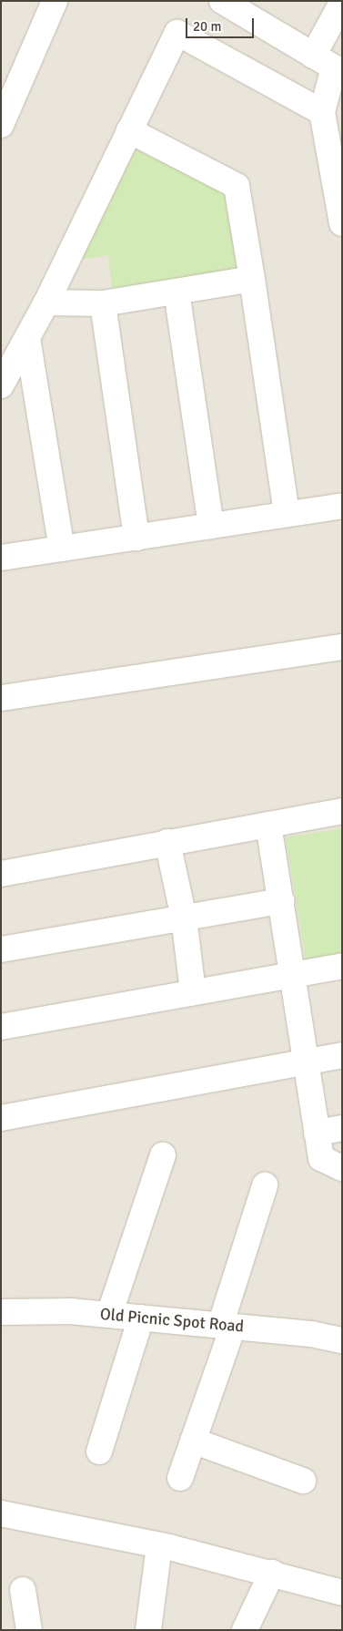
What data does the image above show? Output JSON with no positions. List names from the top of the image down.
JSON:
{
  "streets": {
    "street": ["Old Picnic Spot Road"]
  },
  "scale_bar": "20 m"
}
